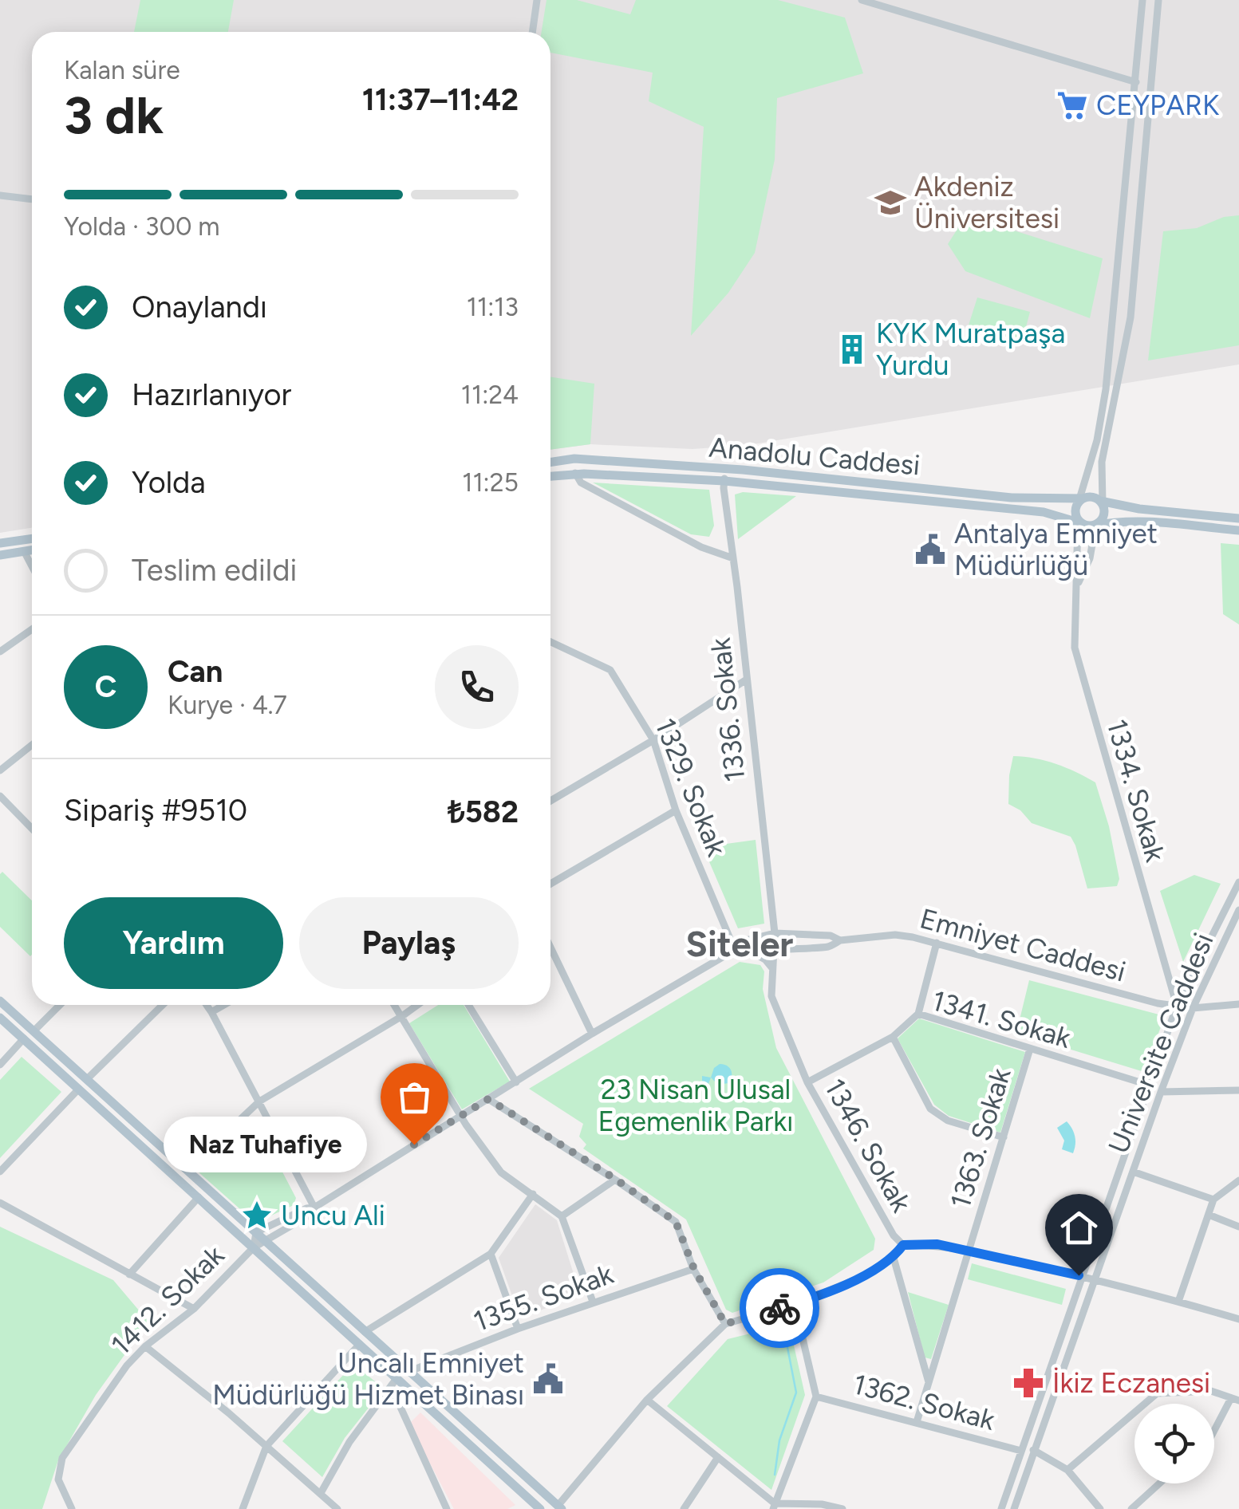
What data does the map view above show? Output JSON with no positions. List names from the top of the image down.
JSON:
{
  "streets": {
    "main road": ["Anadolu Caddesi"],
    "street": [
      "1336. Sokak",
      "1329. Sokak",
      "1334. Sokak",
      "Emniyet Caddesi",
      "1341. Sokak",
      "Universite Caddesi",
      "1363. Sokak",
      "1346. Sokak",
      "1355. Sokak",
      "1412. Sokak",
      "1362. Sokak"
    ]
  },
  "crossings": [
    ["Anadolu Caddesi", "1336. Sokak"],
    ["Anadolu Caddesi", "1334. Sokak"],
    ["1336. Sokak", "Emniyet Caddesi"],
    ["1336. Sokak", "1346. Sokak"],
    ["1329. Sokak", "Emniyet Caddesi"],
    ["1334. Sokak", "Emniyet Caddesi"],
    ["1334. Sokak", "Universite Caddesi"],
    ["Emniyet Caddesi", "Universite Caddesi"],
    ["Emniyet Caddesi", "1346. Sokak"],
    ["Emniyet Caddesi", "1412. Sokak"],
    ["1341. Sokak", "Universite Caddesi"],
    ["1341. Sokak", "1363. Sokak"],
    ["1341. Sokak", "1346. Sokak"],
    ["Universite Caddesi", "1346. Sokak"],
    ["Universite Caddesi", "1362. Sokak"],
    ["1363. Sokak", "1346. Sokak"],
    ["1363. Sokak", "1362. Sokak"]
  ],
  "districts": ["Siteler"],
  "parks": ["23 Nisan Ulusal Egemenlik Parkı"],
  "places": {
    "supermarket": ["CEYPARK"],
    "school or university": ["Akdeniz Üniversitesi"],
    "building": ["KYK Muratpaşa Yurdu"],
    "public building": ["Antalya Emniyet Müdürlüğü", "Uncalı Emniyet Müdürlüğü Hizmet Binası"],
    "other": ["Naz Tuhafiye"],
    "place": ["Uncu Ali"],
    "pharmacy": ["İkiz Eczanesi"]
  },
  "page": {
    "heading": ["3 dk", "Kalan süre", "11:37–11:42"],
    "panel": [
      "Can",
      "Kurye · 4.7",
      "Sipariş #9510",
      "₺582"
    ],
    "bar": "Yolda · 300 m",
    "list": [
      ["Onaylandı", "11:13"],
      ["Hazırlanıyor", "11:24"],
      ["Yolda", "11:25"],
      "Teslim edildi"
    ],
    "round": "C",
    "buttons": ["Yardım", "Paylaş"],
    "bubble": "Naz Tuhafiye"
  }
}
